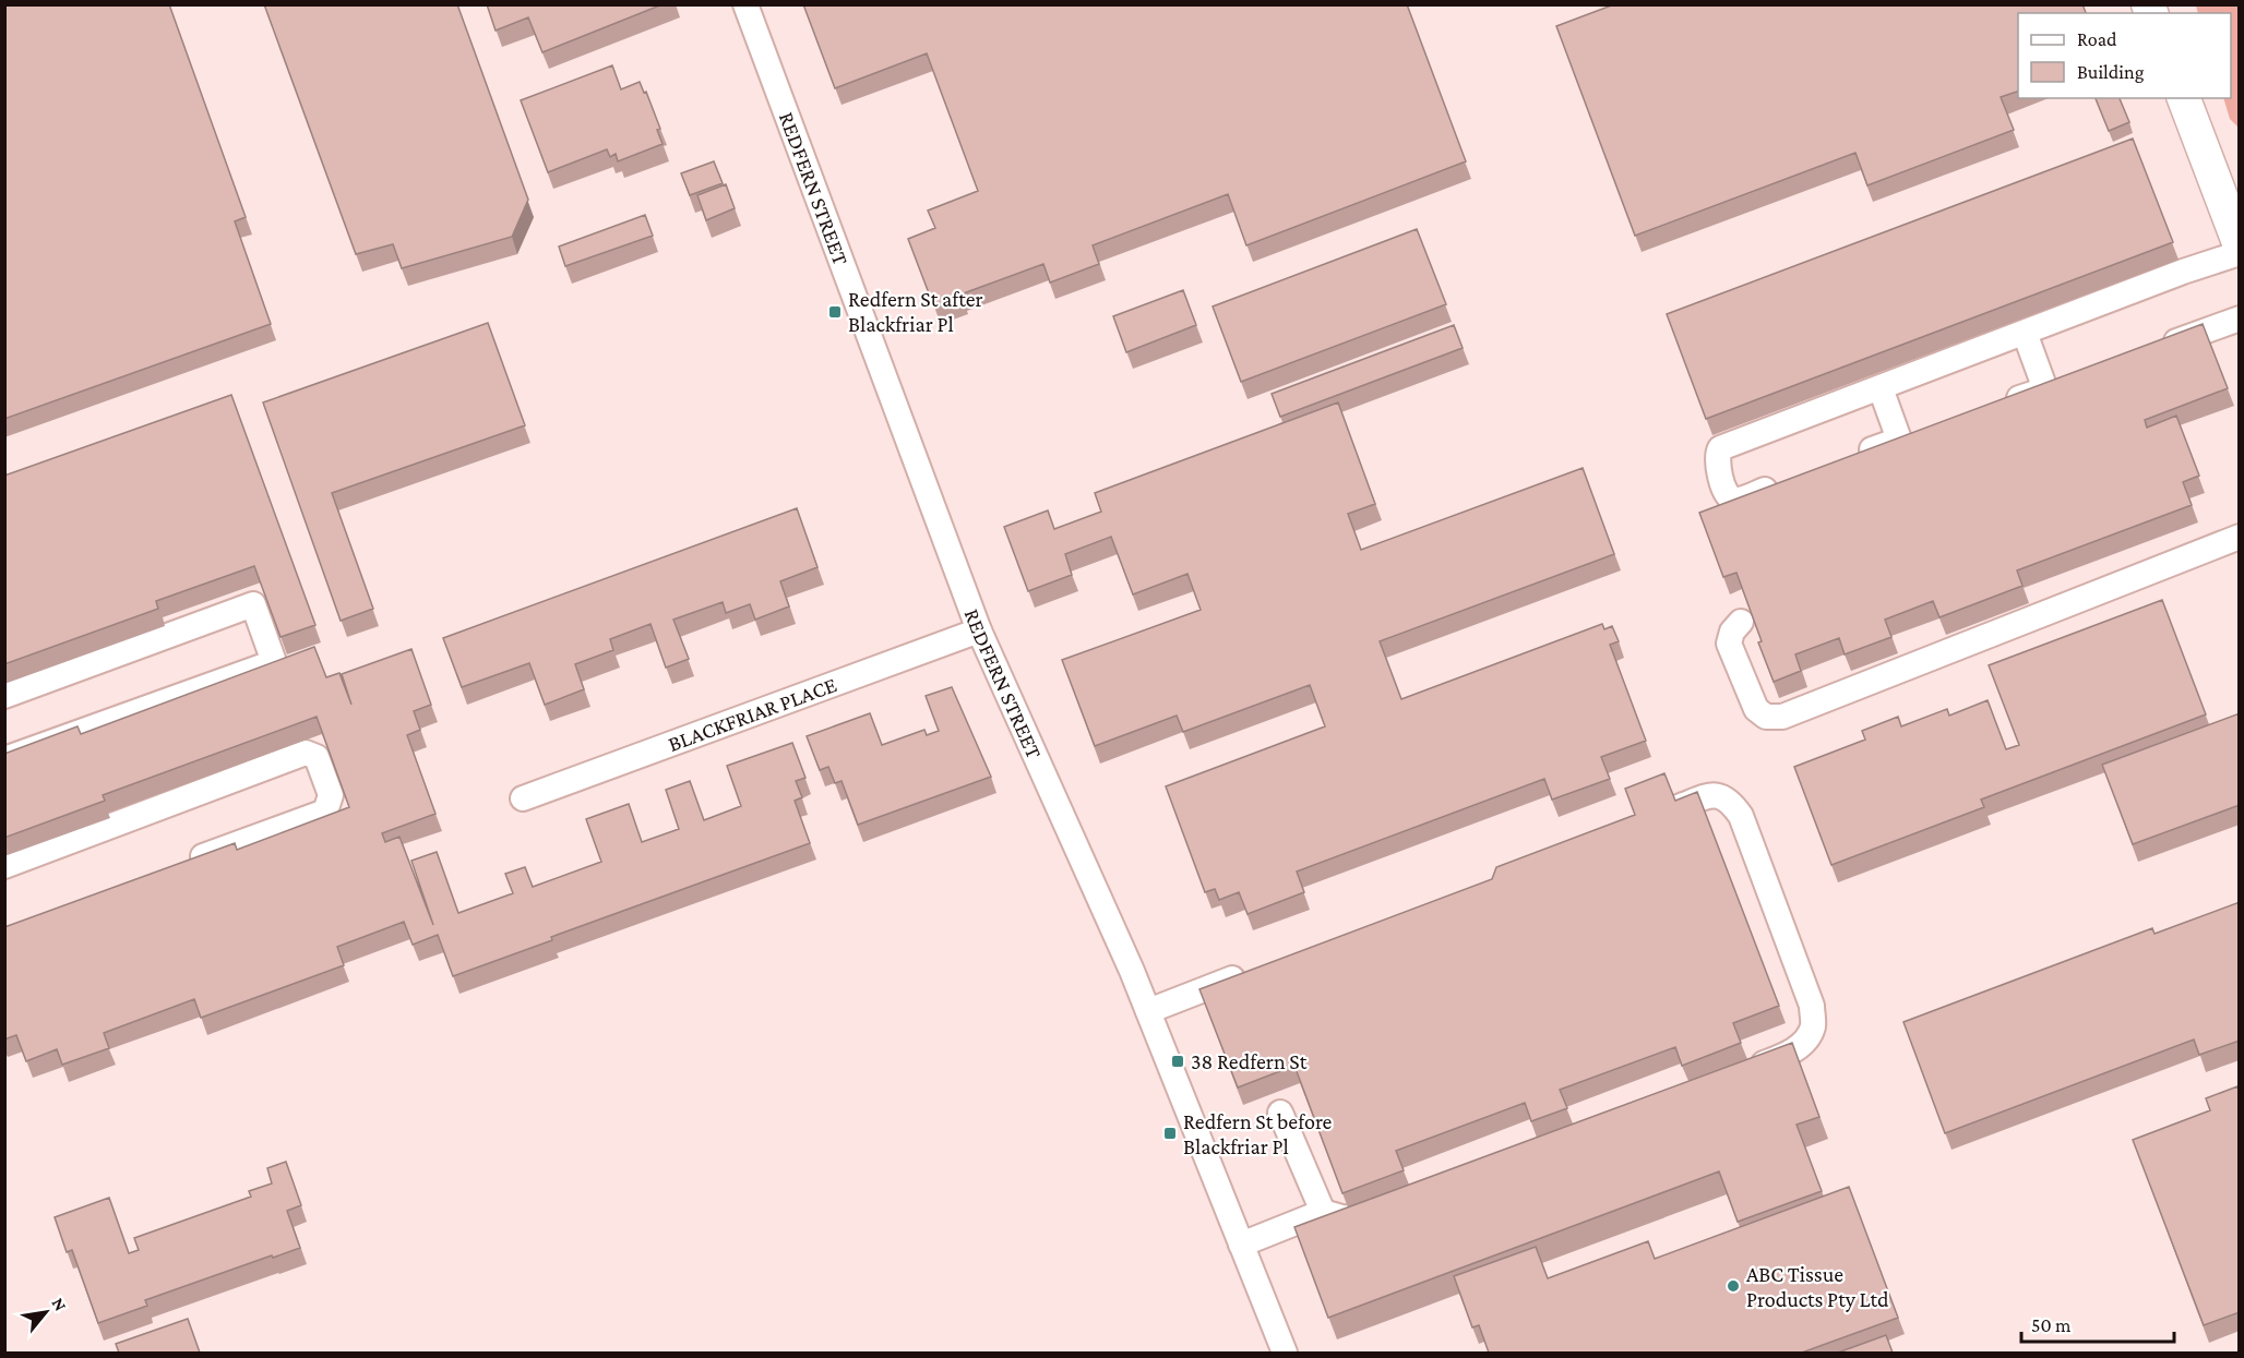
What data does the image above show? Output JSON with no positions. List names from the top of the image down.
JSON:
{
  "streets": {
    "street": ["REDFERN STREET", "BLACKFRIAR PLACE"]
  },
  "crossings": [
    ["REDFERN STREET", "BLACKFRIAR PLACE"]
  ],
  "places": {
    "transit": ["Redfern St after Blackfriar Pl", "38 Redfern St", "Redfern St before Blackfriar Pl"],
    "other": ["ABC Tissue Products Pty Ltd"]
  },
  "legend": ["Road", "Building"],
  "scale_bar": "50 m",
  "north": "top right"
}
